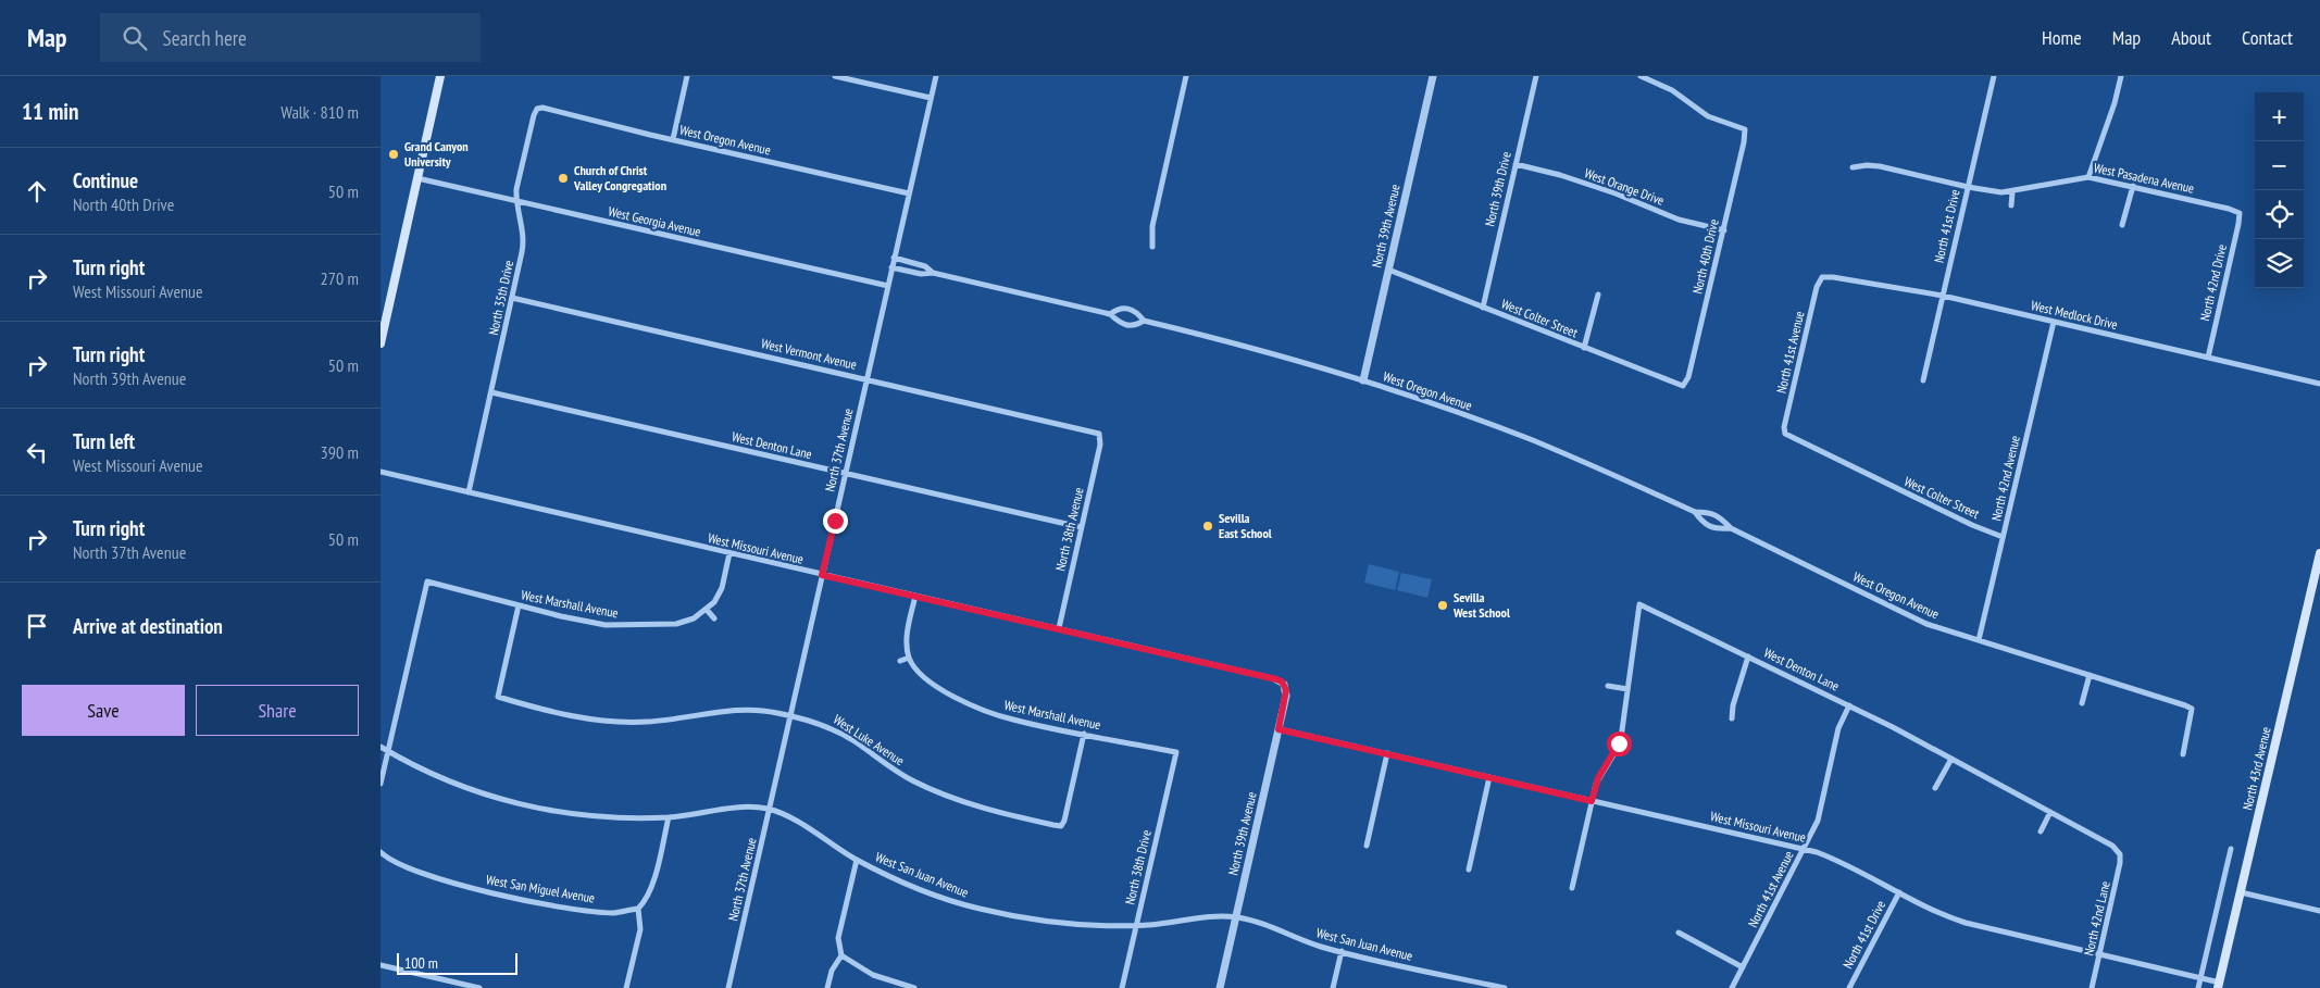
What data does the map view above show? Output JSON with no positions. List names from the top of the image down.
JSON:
{
  "streets": {
    "main road": ["North 43rd Avenue"],
    "street": [
      "West Oregon Avenue",
      "West Pasadena Avenue",
      "West Orange Drive",
      "North 39th Drive",
      "West Georgia Avenue",
      "North 39th Avenue",
      "North 41st Drive",
      "North 40th Drive",
      "North 42nd Drive",
      "North 35th Drive",
      "West Medlock Drive",
      "West Colter Street",
      "North 41st Avenue",
      "West Vermont Avenue",
      "West Denton Lane",
      "North 37th Avenue",
      "North 42nd Avenue",
      "North 38th Avenue",
      "West Missouri Avenue",
      "West Marshall Avenue",
      "West Luke Avenue",
      "North 38th Drive",
      "West San Juan Avenue",
      "West San Miguel Avenue",
      "North 42nd Lane"
    ]
  },
  "crossings": [
    ["West Oregon Avenue", "North 39th Avenue"],
    ["West Oregon Avenue", "North 35th Drive"],
    ["West Oregon Avenue", "North 37th Avenue"],
    ["West Oregon Avenue", "North 42nd Avenue"],
    ["West Pasadena Avenue", "North 41st Drive"],
    ["West Pasadena Avenue", "North 42nd Drive"],
    ["West Orange Drive", "North 39th Drive"],
    ["West Orange Drive", "North 40th Drive"],
    ["North 39th Drive", "West Colter Street"],
    ["West Georgia Avenue", "North 35th Drive"],
    ["West Georgia Avenue", "North 37th Avenue"],
    ["North 39th Avenue", "West Colter Street"],
    ["North 39th Avenue", "West Missouri Avenue"],
    ["North 39th Avenue", "West San Juan Avenue"],
    ["North 41st Drive", "West Medlock Drive"],
    ["North 41st Drive", "West Missouri Avenue"],
    ["North 40th Drive", "West Colter Street"],
    ["North 42nd Drive", "West Medlock Drive"],
    ["North 35th Drive", "West Vermont Avenue"],
    ["North 35th Drive", "West Denton Lane"],
    ["North 35th Drive", "West Missouri Avenue"],
    ["West Medlock Drive", "North 41st Avenue"],
    ["West Medlock Drive", "North 42nd Avenue"],
    ["West Colter Street", "North 41st Avenue"],
    ["West Colter Street", "North 42nd Avenue"],
    ["North 41st Avenue", "West Denton Lane"],
    ["North 41st Avenue", "West Missouri Avenue"],
    ["West Vermont Avenue", "North 37th Avenue"],
    ["West Vermont Avenue", "North 38th Avenue"],
    ["West Denton Lane", "North 37th Avenue"],
    ["West Denton Lane", "North 38th Avenue"],
    ["West Denton Lane", "North 42nd Lane"],
    ["North 37th Avenue", "West Missouri Avenue"],
    ["North 37th Avenue", "West Luke Avenue"],
    ["North 37th Avenue", "West San Juan Avenue"],
    ["North 38th Avenue", "West Missouri Avenue"],
    ["West Missouri Avenue", "West Marshall Avenue"],
    ["West Missouri Avenue", "North 43rd Avenue"],
    ["West Missouri Avenue", "North 42nd Lane"],
    ["West Marshall Avenue", "West Luke Avenue"],
    ["West Marshall Avenue", "North 38th Drive"],
    ["West Marshall Avenue", "West San Juan Avenue"],
    ["North 38th Drive", "West San Juan Avenue"]
  ],
  "places": [
    "Grand Canyon University",
    "Church of Christ Valley Congregation",
    "Sevilla East School",
    "Sevilla West School"
  ],
  "scale_bar": "100 m",
  "page": {
    "header": "Map",
    "search": "Search here",
    "nav": [
      "Home",
      "Map",
      "About",
      "Contact"
    ],
    "heading": ["11 min", "Walk · 810 m"],
    "map_buttons": ["+", "−"],
    "list": [
      ["Continue", "North 40th Drive", "50 m"],
      ["Turn right", "West Missouri Avenue", "270 m"],
      ["Turn right", "North 39th Avenue", "50 m"],
      ["Turn left", "West Missouri Avenue", "390 m"],
      ["Turn right", "North 37th Avenue", "50 m"],
      "Arrive at destination"
    ],
    "buttons": ["Save", "Share"],
    "scale": "100 m"
  }
}
